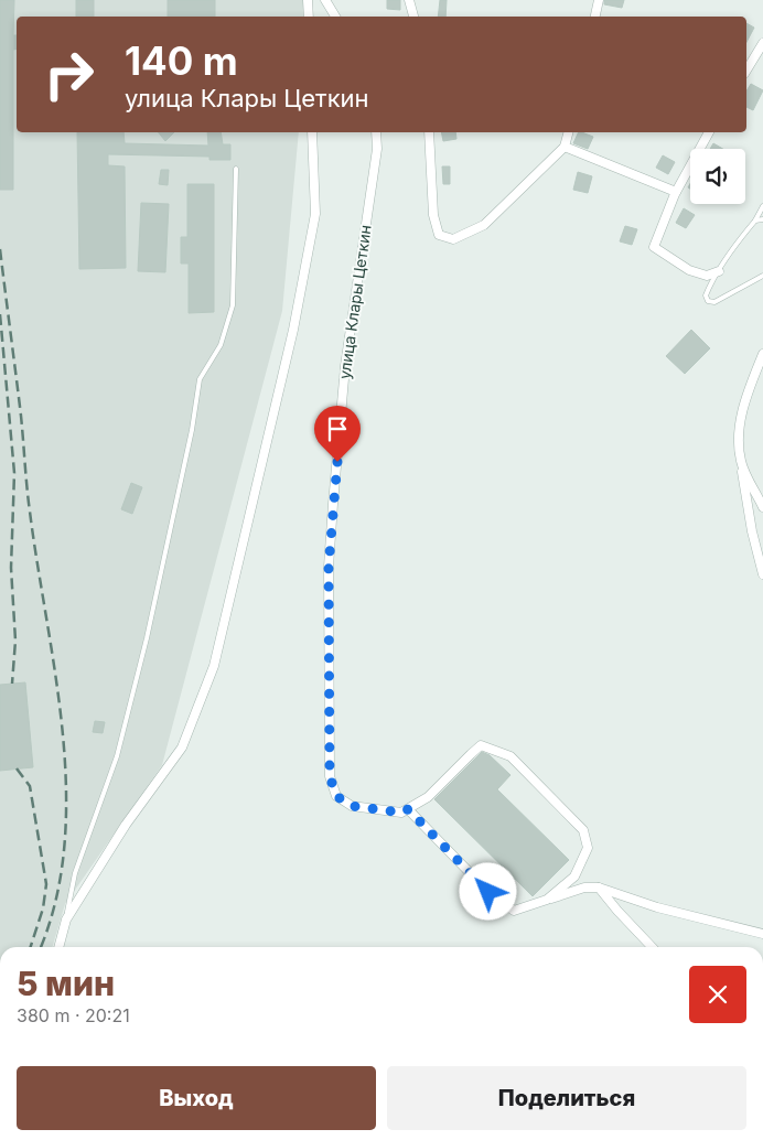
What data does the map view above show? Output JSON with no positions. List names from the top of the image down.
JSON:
{
  "streets": {
    "street": ["улица Клары Цеткин"]
  },
  "page": {
    "turn": ["140 m", "улица Клары Цеткин"],
    "heading": ["5 мин", "380 m · 20:21"],
    "buttons": ["Выход", "Поделиться"]
  }
}
